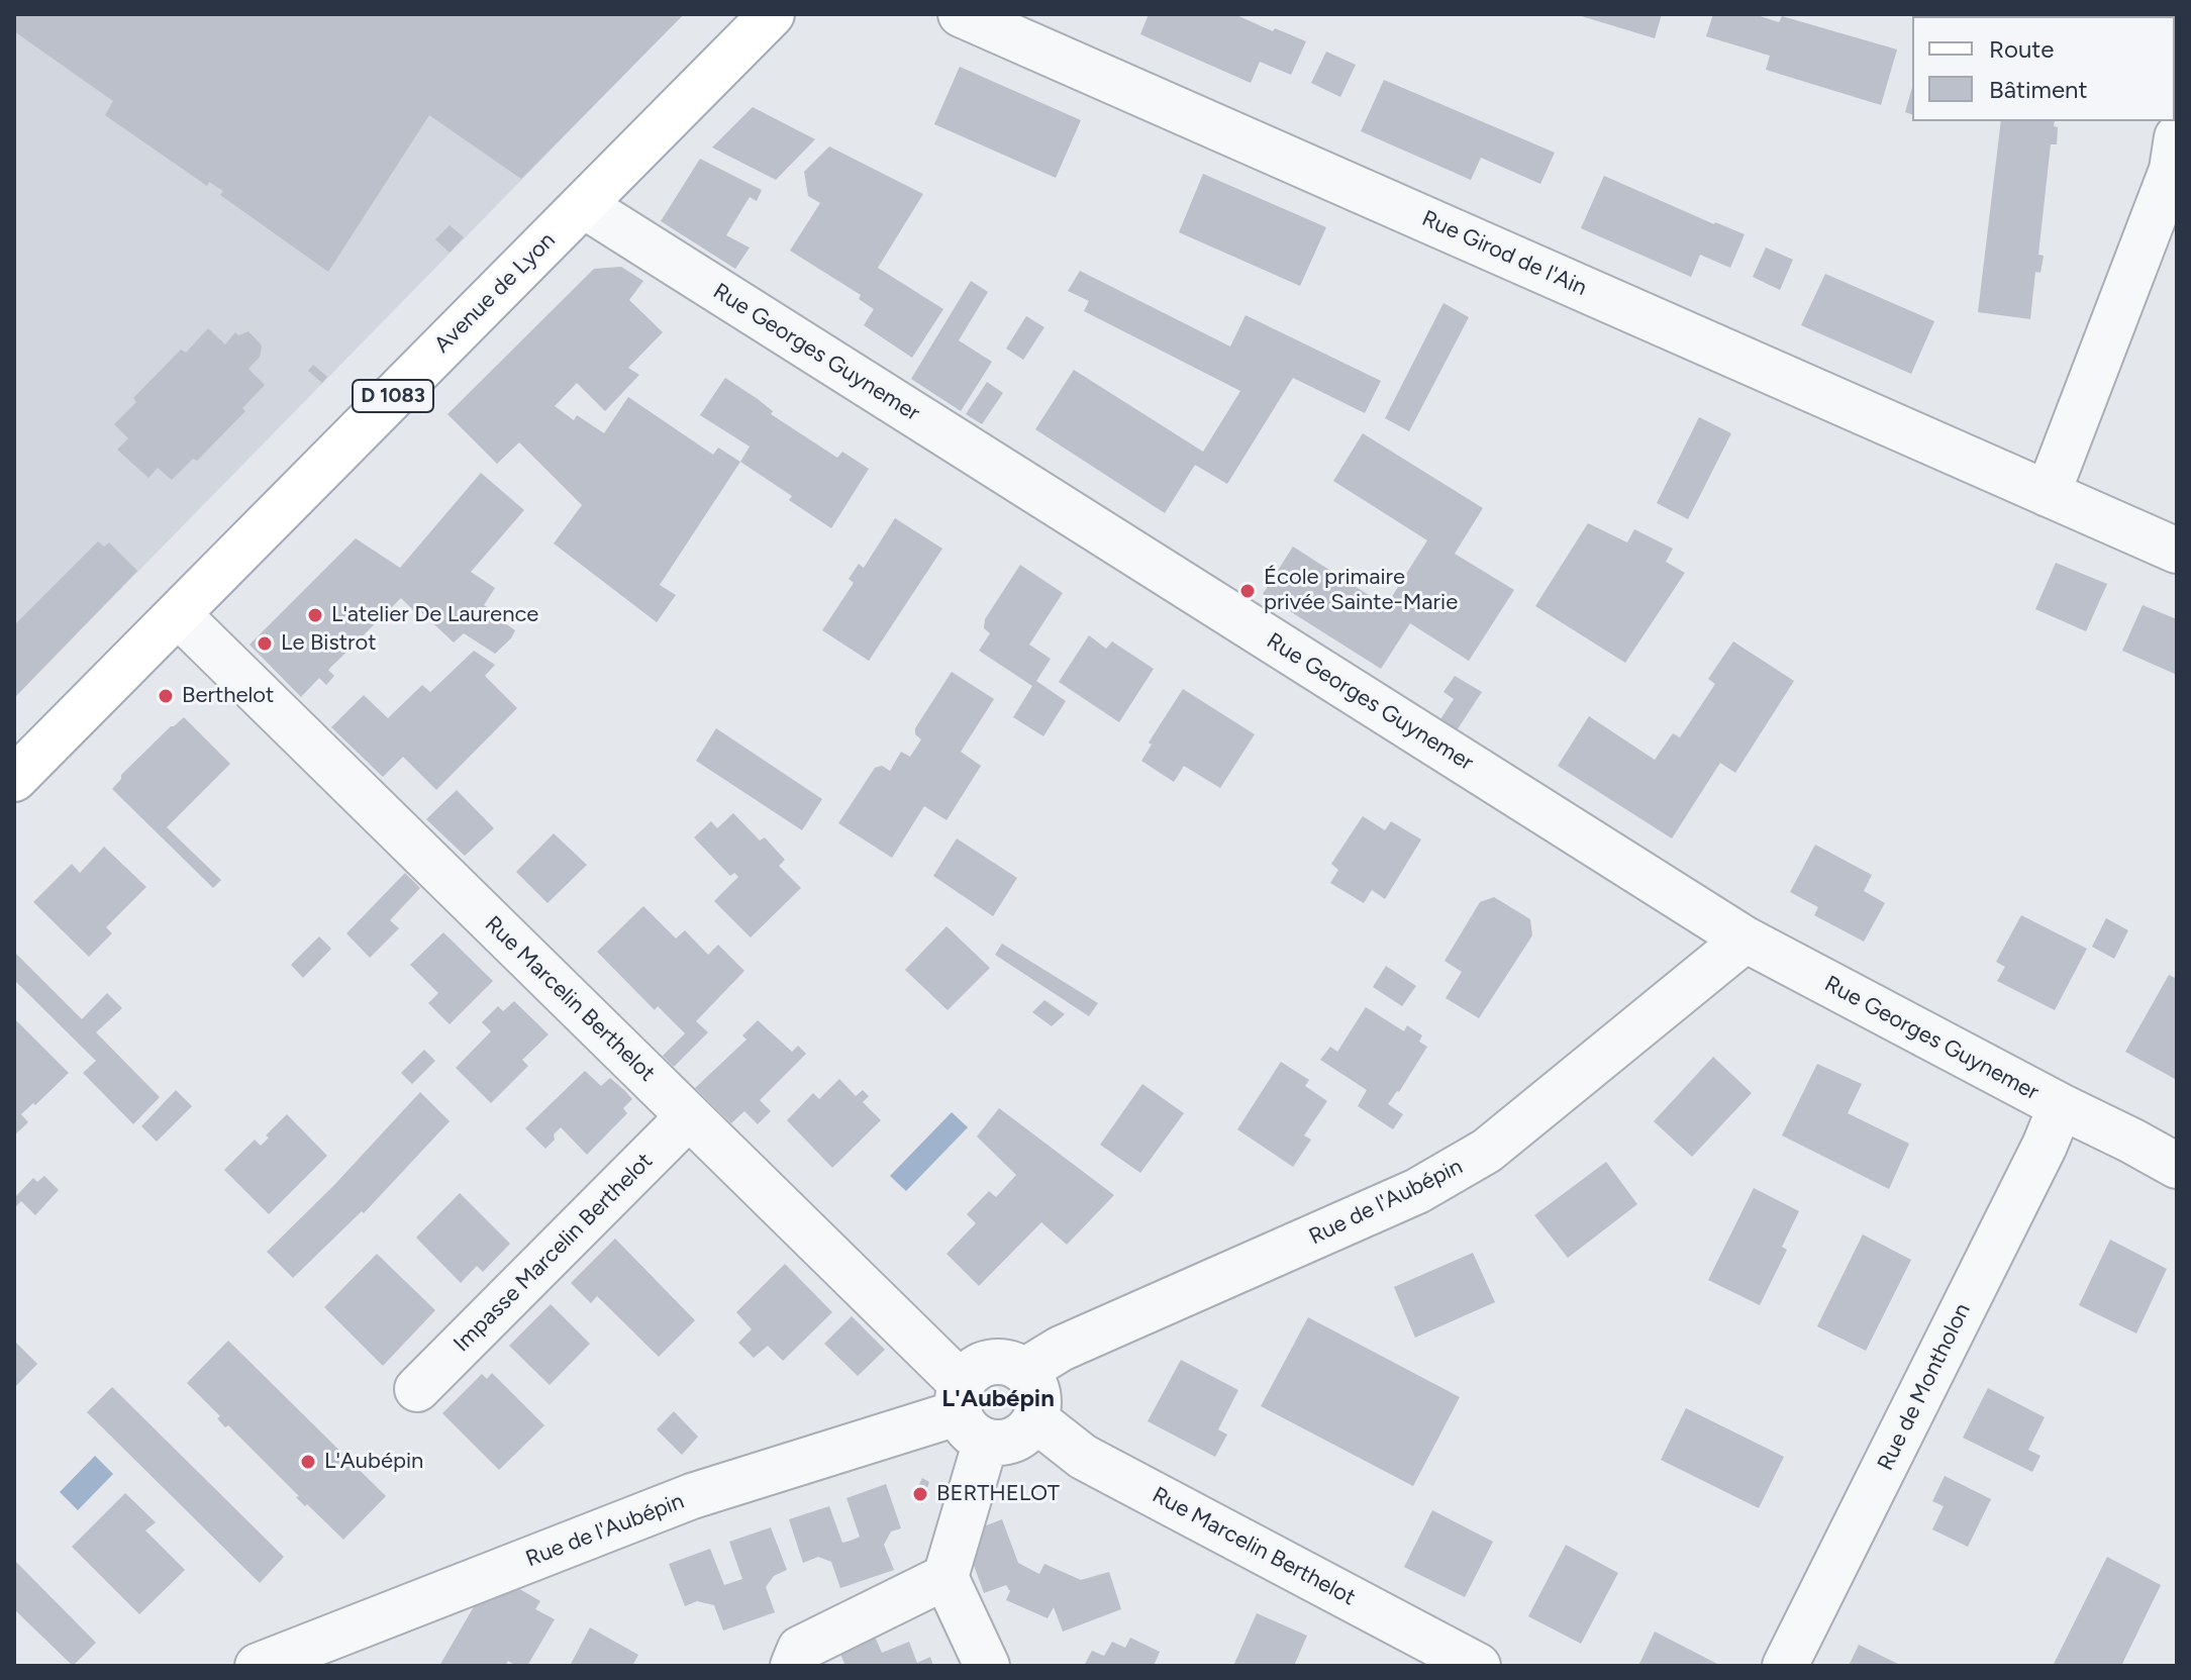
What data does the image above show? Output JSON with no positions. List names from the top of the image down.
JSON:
{
  "streets": {
    "main road": ["Avenue de Lyon", "D 1083"],
    "street": [
      "Rue Girod de l'Ain",
      "Rue Georges Guynemer",
      "Rue Marcelin Berthelot",
      "Rue de l'Aubépin",
      "Impasse Marcelin Berthelot",
      "Rue de Montholon"
    ]
  },
  "crossings": [
    ["Avenue de Lyon", "Rue Georges Guynemer"],
    ["Avenue de Lyon", "Rue Marcelin Berthelot"],
    ["Rue Georges Guynemer", "Rue de l'Aubépin"],
    ["Rue Georges Guynemer", "Rue de Montholon"],
    ["Rue Marcelin Berthelot", "Rue de l'Aubépin"],
    ["Rue Marcelin Berthelot", "Impasse Marcelin Berthelot"]
  ],
  "districts": ["L'Aubépin"],
  "places": [
    "École primaire privée Sainte-Marie",
    "L'atelier De Laurence",
    "Le Bistrot",
    "Berthelot",
    "L'Aubépin",
    "BERTHELOT"
  ],
  "legend": ["Route", "Bâtiment"]
}
